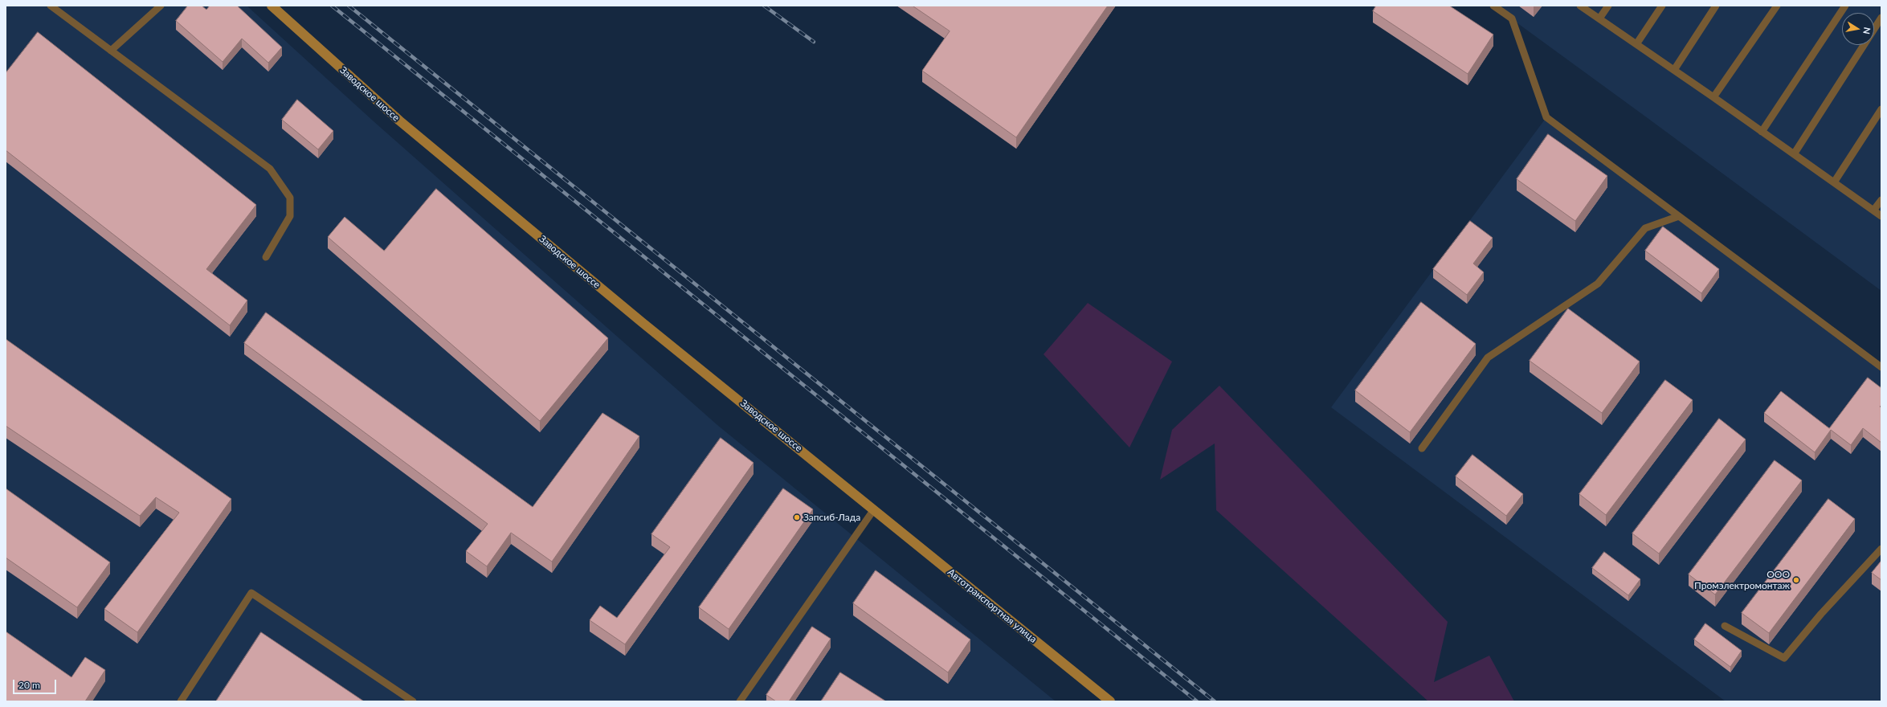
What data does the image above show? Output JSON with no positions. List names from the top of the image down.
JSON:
{
  "streets": {
    "main road": ["Заводское шоссе", "Автотранспортная улица"]
  },
  "crossings": [
    ["Заводское шоссе", "Автотранспортная улица"]
  ],
  "places": ["Запсиб-Лада", "ООО Промэлектромонтаж"],
  "scale_bar": "20 m",
  "north": "right"
}
